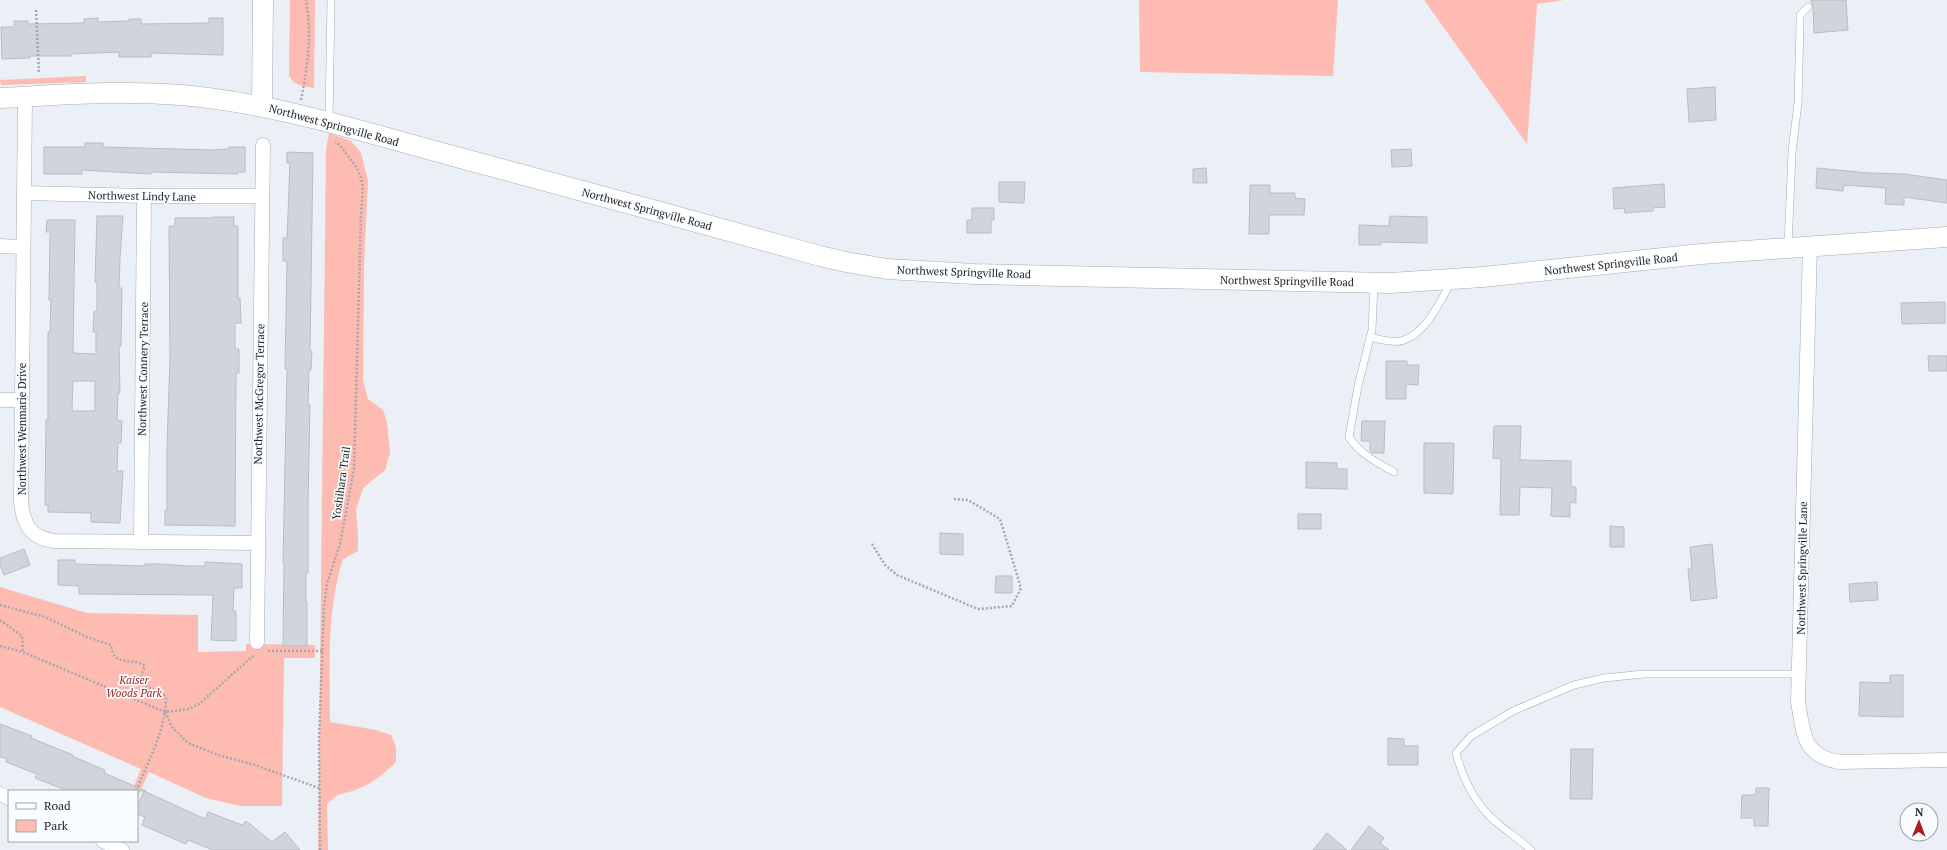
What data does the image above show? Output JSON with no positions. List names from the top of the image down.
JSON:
{
  "streets": {
    "street": [
      "Northwest Springville Road",
      "Northwest Lindy Lane",
      "Northwest Connery Terrace",
      "Northwest McGregor Terrace",
      "Northwest Wenmarie Drive",
      "Northwest Springville Lane"
    ],
    "path": ["Yoshihara Trail"]
  },
  "crossings": [
    ["Northwest Springville Road", "Northwest Wenmarie Drive"],
    ["Northwest Springville Road", "Yoshihara Trail"],
    ["Northwest Springville Road", "Northwest Springville Lane"],
    ["Northwest Lindy Lane", "Northwest Connery Terrace"],
    ["Northwest Lindy Lane", "Northwest McGregor Terrace"],
    ["Northwest Lindy Lane", "Northwest Wenmarie Drive"],
    ["Northwest Connery Terrace", "Northwest Wenmarie Drive"],
    ["Northwest McGregor Terrace", "Northwest Wenmarie Drive"]
  ],
  "parks": ["Kaiser Woods Park"],
  "legend": ["Road", "Park"],
  "north": "top"
}
